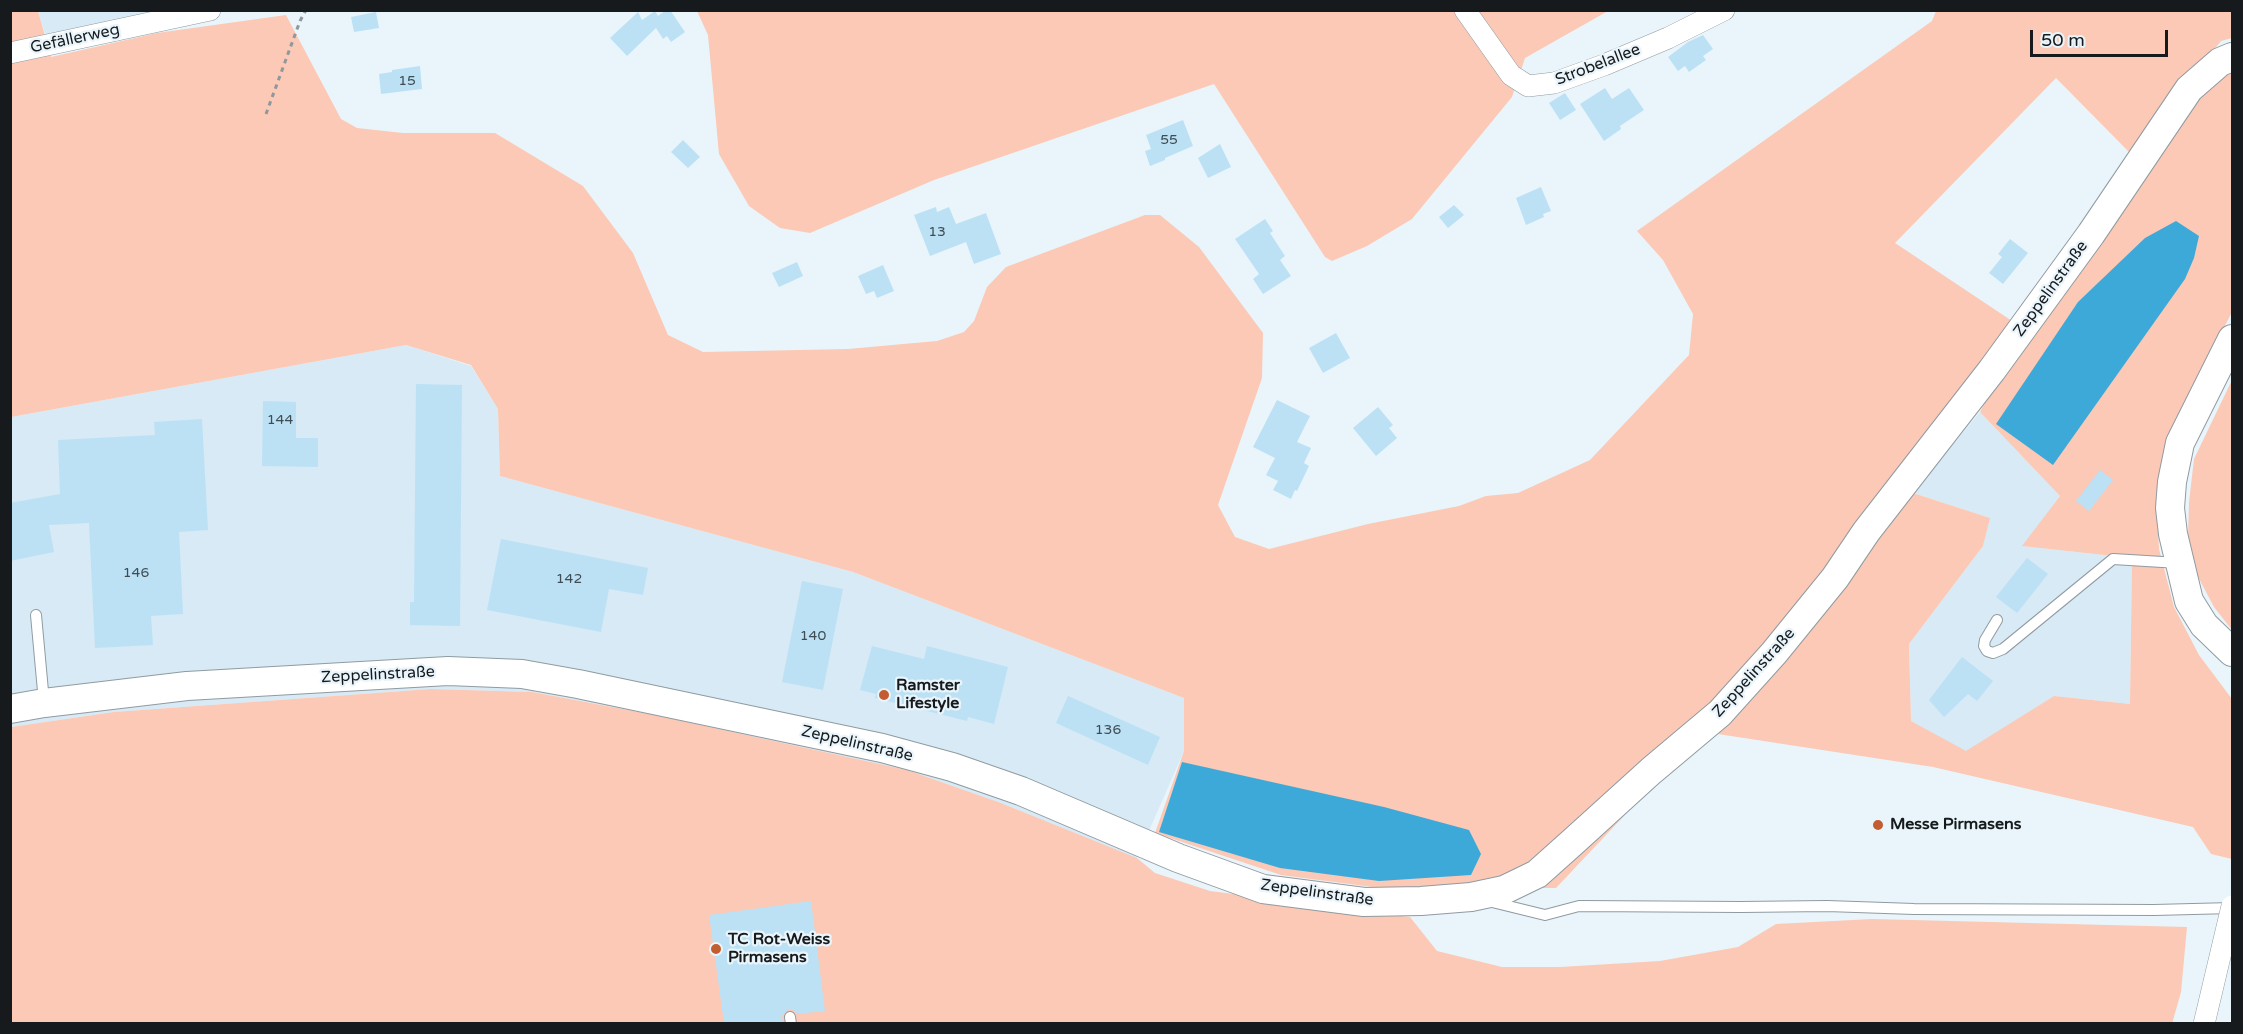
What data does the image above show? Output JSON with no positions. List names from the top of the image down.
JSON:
{
  "streets": {
    "street": ["Gefällerweg", "Strobelallee", "Zeppelinstraße"]
  },
  "places": ["Ramster Lifestyle", "Messe Pirmasens", "TC Rot-Weiss Pirmasens"],
  "house_numbers": [
    "15",
    "55",
    "13",
    "144",
    "146",
    "142",
    "140",
    "136"
  ],
  "scale_bar": "50 m"
}
